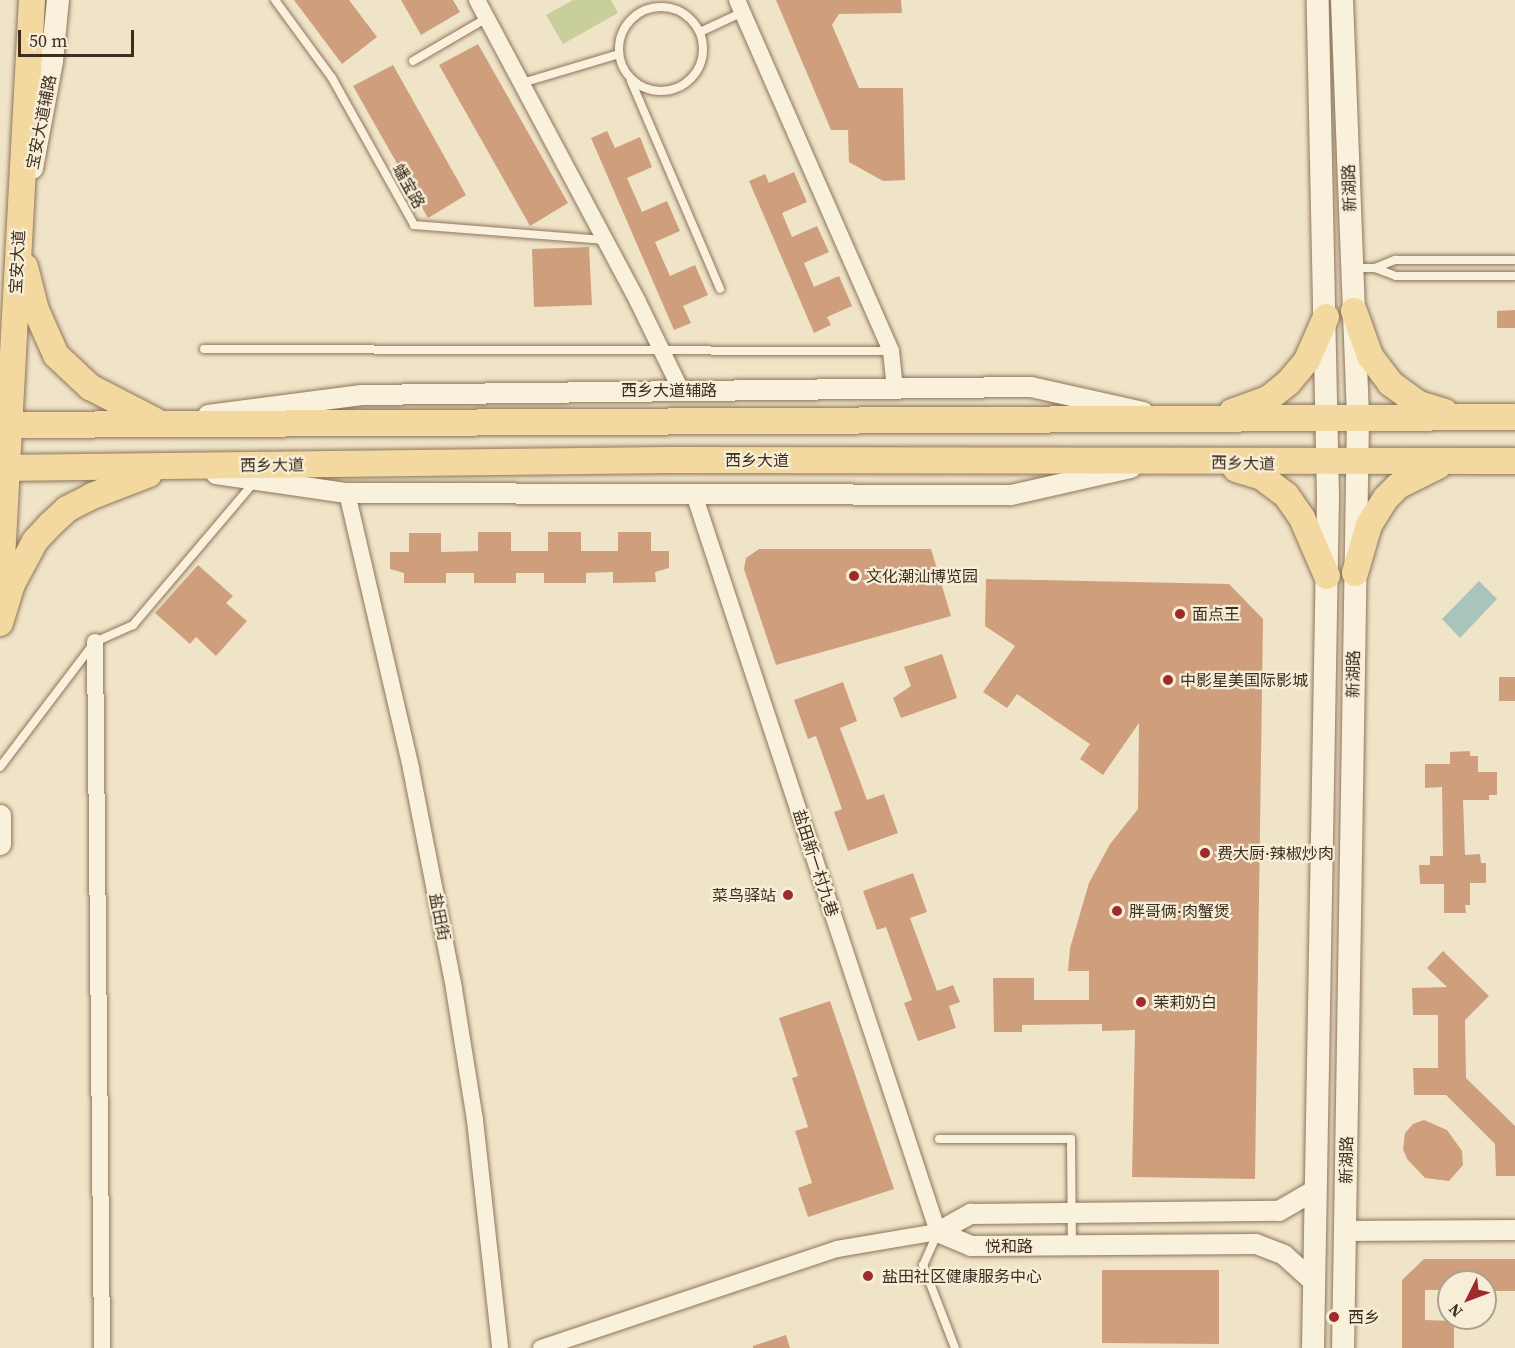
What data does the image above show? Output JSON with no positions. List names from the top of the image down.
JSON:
{
  "streets": {
    "main road": [
      "宝安大道辅路",
      "新湖路",
      "宝安大道",
      "西乡大道"
    ],
    "street": [
      "西乡大道辅路",
      "盐田新一村九巷",
      "盐田街",
      "悦和路"
    ],
    "lane": ["蟠宝路"]
  },
  "crossings": [
    ["宝安大道辅路", "宝安大道"],
    ["新湖路", "西乡大道"],
    ["新湖路", "悦和路"],
    ["宝安大道", "西乡大道"],
    ["盐田新一村九巷", "悦和路"]
  ],
  "places": [
    "文化潮汕博览园",
    "面点王",
    "中影星美国际影城",
    "费大厨·辣椒炒肉",
    "菜鸟驿站",
    "胖哥俩·肉蟹煲",
    "茉莉奶白",
    "盐田社区健康服务中心",
    "西乡"
  ],
  "scale_bar": "50 m",
  "north": "bottom left"
}
